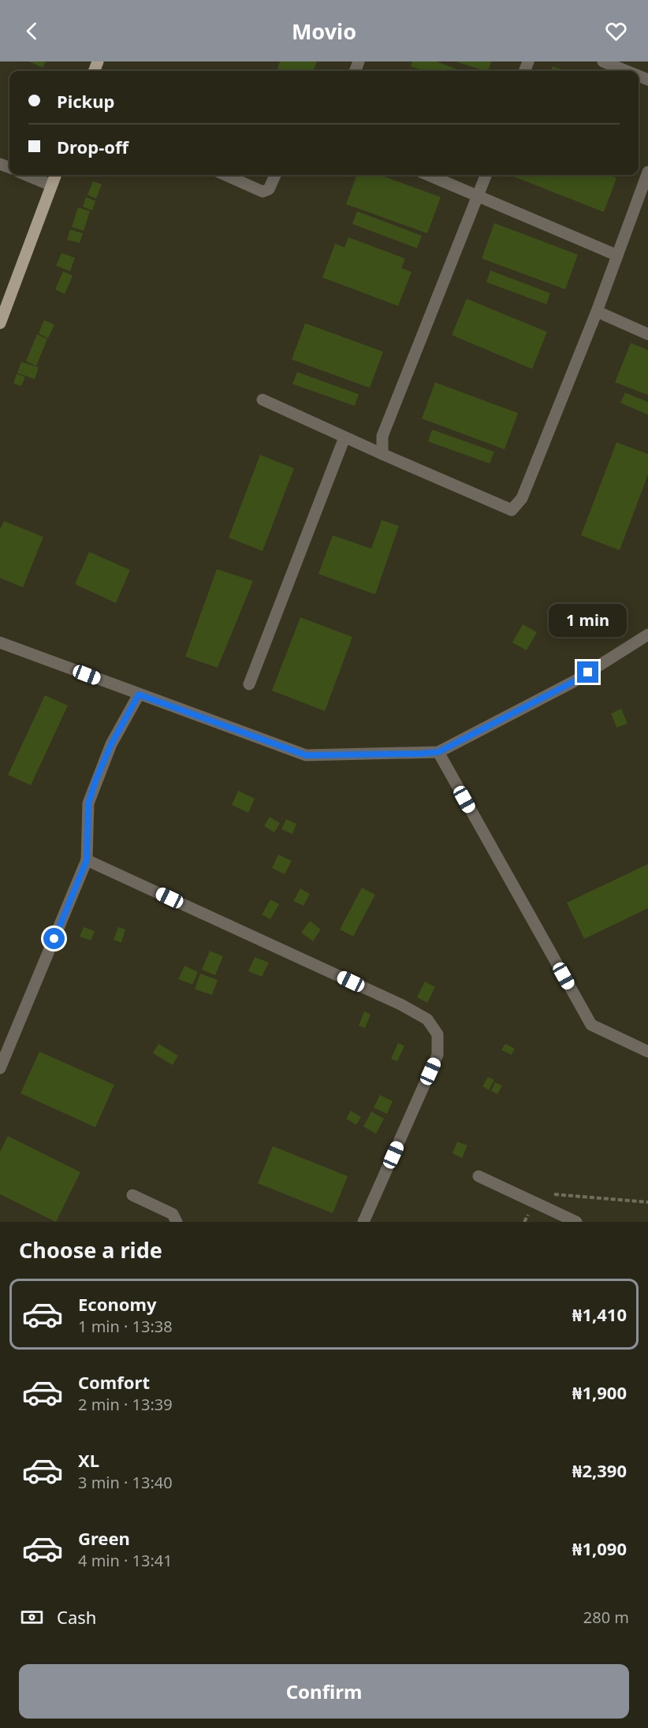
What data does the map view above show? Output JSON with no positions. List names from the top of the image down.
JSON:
{
  "page": {
    "header": "Movio",
    "banner": ["Pickup", "Drop-off"],
    "bubble": "1 min",
    "heading": "Choose a ride",
    "list": [
      {
        "name": "Economy",
        "note": "1 min · 13:38",
        "value": "₦1,410"
      },
      {
        "name": "Comfort",
        "note": "2 min · 13:39",
        "value": "₦1,900"
      },
      {
        "name": "XL",
        "note": "3 min · 13:40",
        "value": "₦2,390"
      },
      {
        "name": "Green",
        "note": "4 min · 13:41",
        "value": "₦1,090"
      }
    ],
    "pay": ["Cash", "280 m"],
    "buttons": "Confirm"
  }
}
